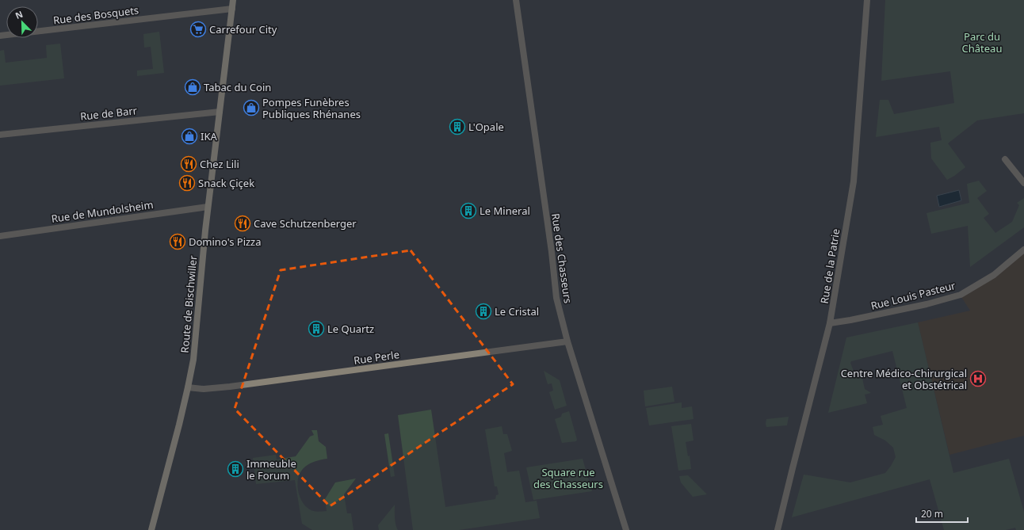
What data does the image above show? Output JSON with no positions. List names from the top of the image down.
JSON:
{
  "streets": {
    "main road": ["Route de Bischwiller"],
    "street": [
      "Rue des Bosquets",
      "Rue de Barr",
      "Rue de Mundolsheim",
      "Rue des Chasseurs",
      "Rue de la Patrie",
      "Rue Louis Pasteur",
      "Rue Perle"
    ]
  },
  "crossings": [
    ["Rue des Bosquets", "Route de Bischwiller"],
    ["Rue de Barr", "Route de Bischwiller"],
    ["Rue de Mundolsheim", "Route de Bischwiller"],
    ["Rue des Chasseurs", "Rue Perle"],
    ["Rue de la Patrie", "Rue Louis Pasteur"],
    ["Route de Bischwiller", "Rue Perle"]
  ],
  "parks": ["Parc du Château", "Square rue des Chasseurs"],
  "places": {
    "supermarket": ["Carrefour City"],
    "shop": ["Tabac du Coin", "Pompes Funèbres Publiques Rhénanes", "IKA"],
    "building": [
      "L'Opale",
      "Le Mineral",
      "Le Cristal",
      "Le Quartz",
      "Immeuble le Forum"
    ],
    "restaurant": [
      "Chez Lili",
      "Snack Çiçek",
      "Cave Schutzenberger",
      "Domino's Pizza"
    ],
    "hospital": ["Centre Médico-Chirurgical et Obstétrical"]
  },
  "scale_bar": "20 m",
  "north": "top left"
}
